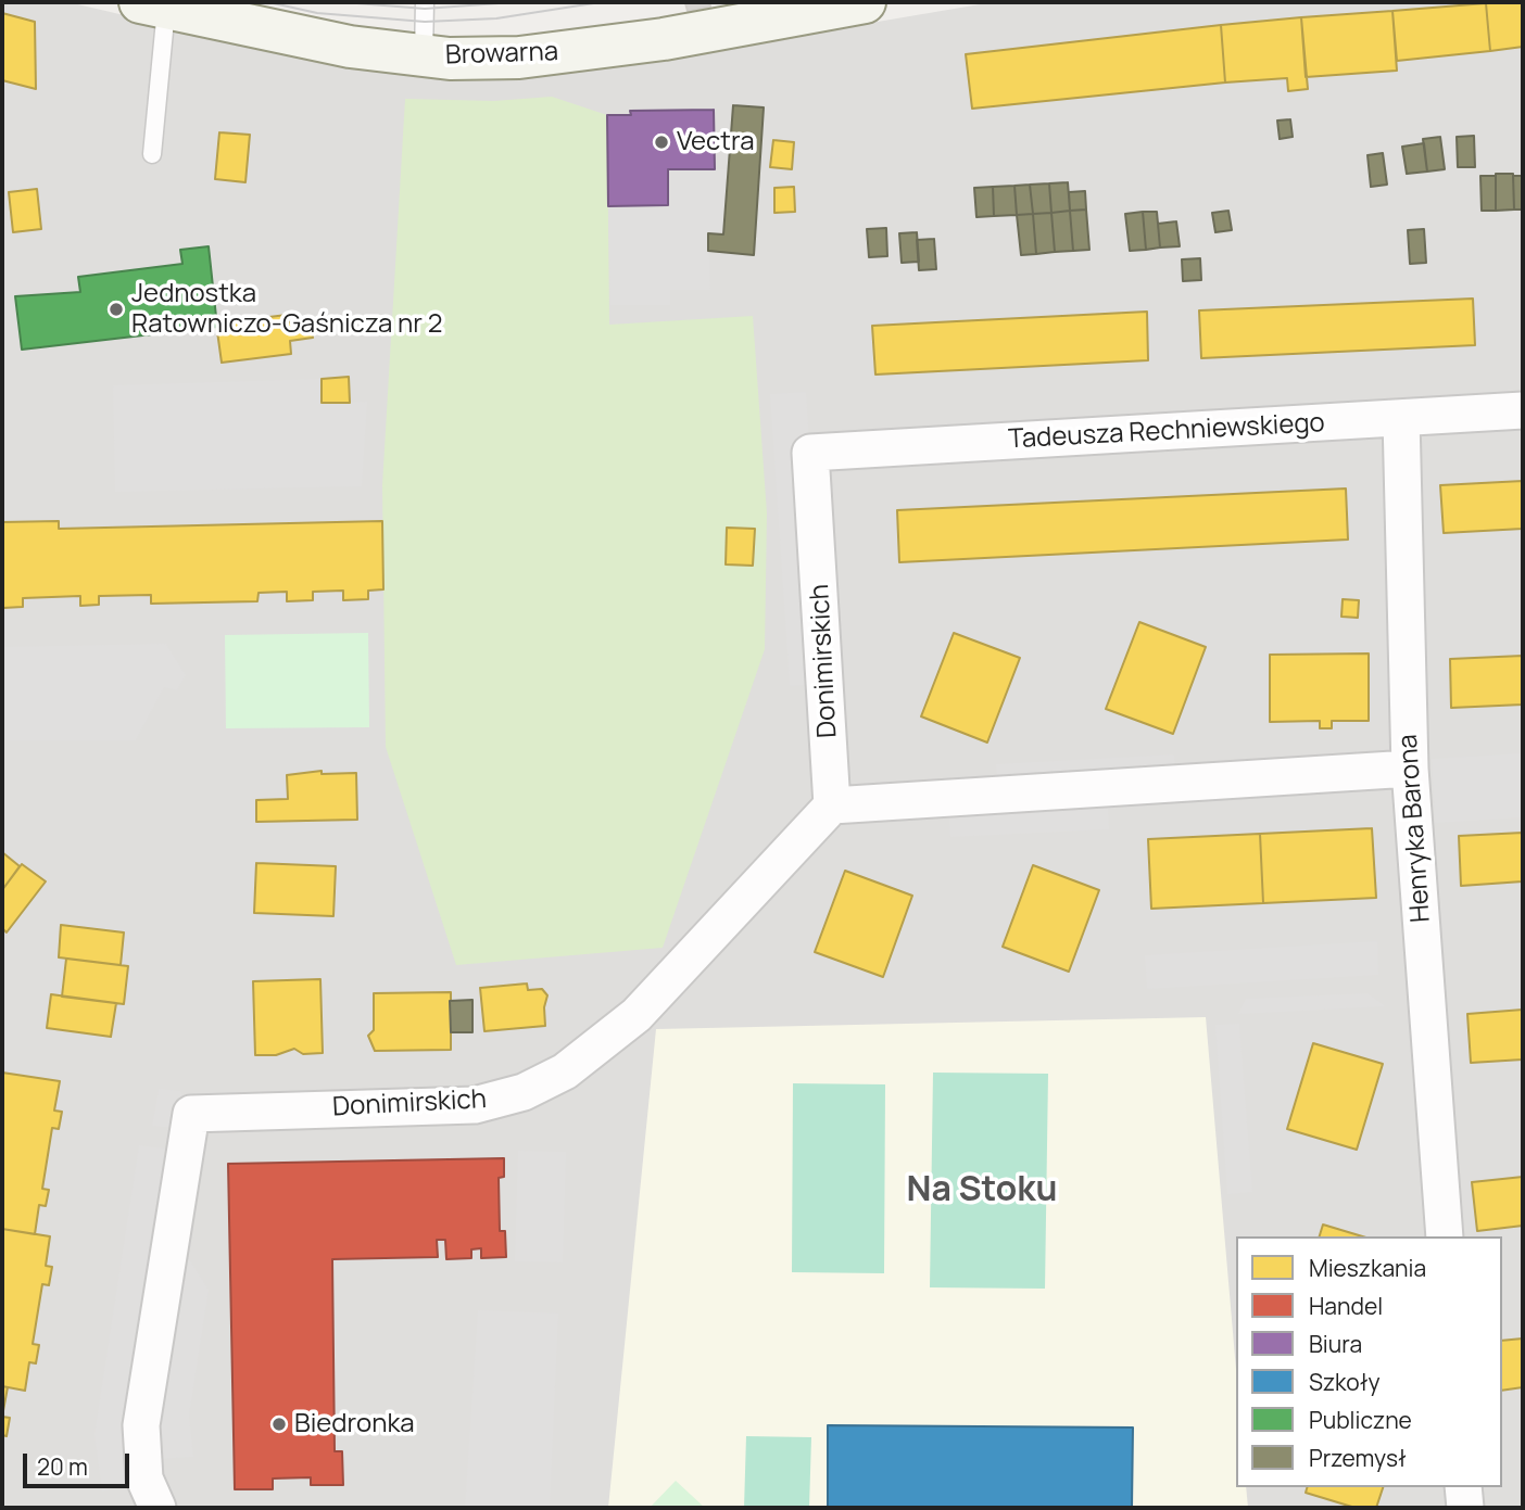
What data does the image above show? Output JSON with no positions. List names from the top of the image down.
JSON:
{
  "streets": {
    "main road": ["Browarna"],
    "street": ["Tadeusza Rechniewskiego", "Donimirskich", "Henryka Barona"]
  },
  "crossings": [
    ["Tadeusza Rechniewskiego", "Donimirskich"],
    ["Tadeusza Rechniewskiego", "Henryka Barona"]
  ],
  "districts": ["Na Stoku"],
  "places": ["Vectra", "Jednostka Ratowniczo-Gaśnicza nr 2", "Biedronka"],
  "legend": [
    "Mieszkania",
    "Handel",
    "Biura",
    "Szkoły",
    "Publiczne",
    "Przemysł"
  ],
  "scale_bar": "20 m"
}
